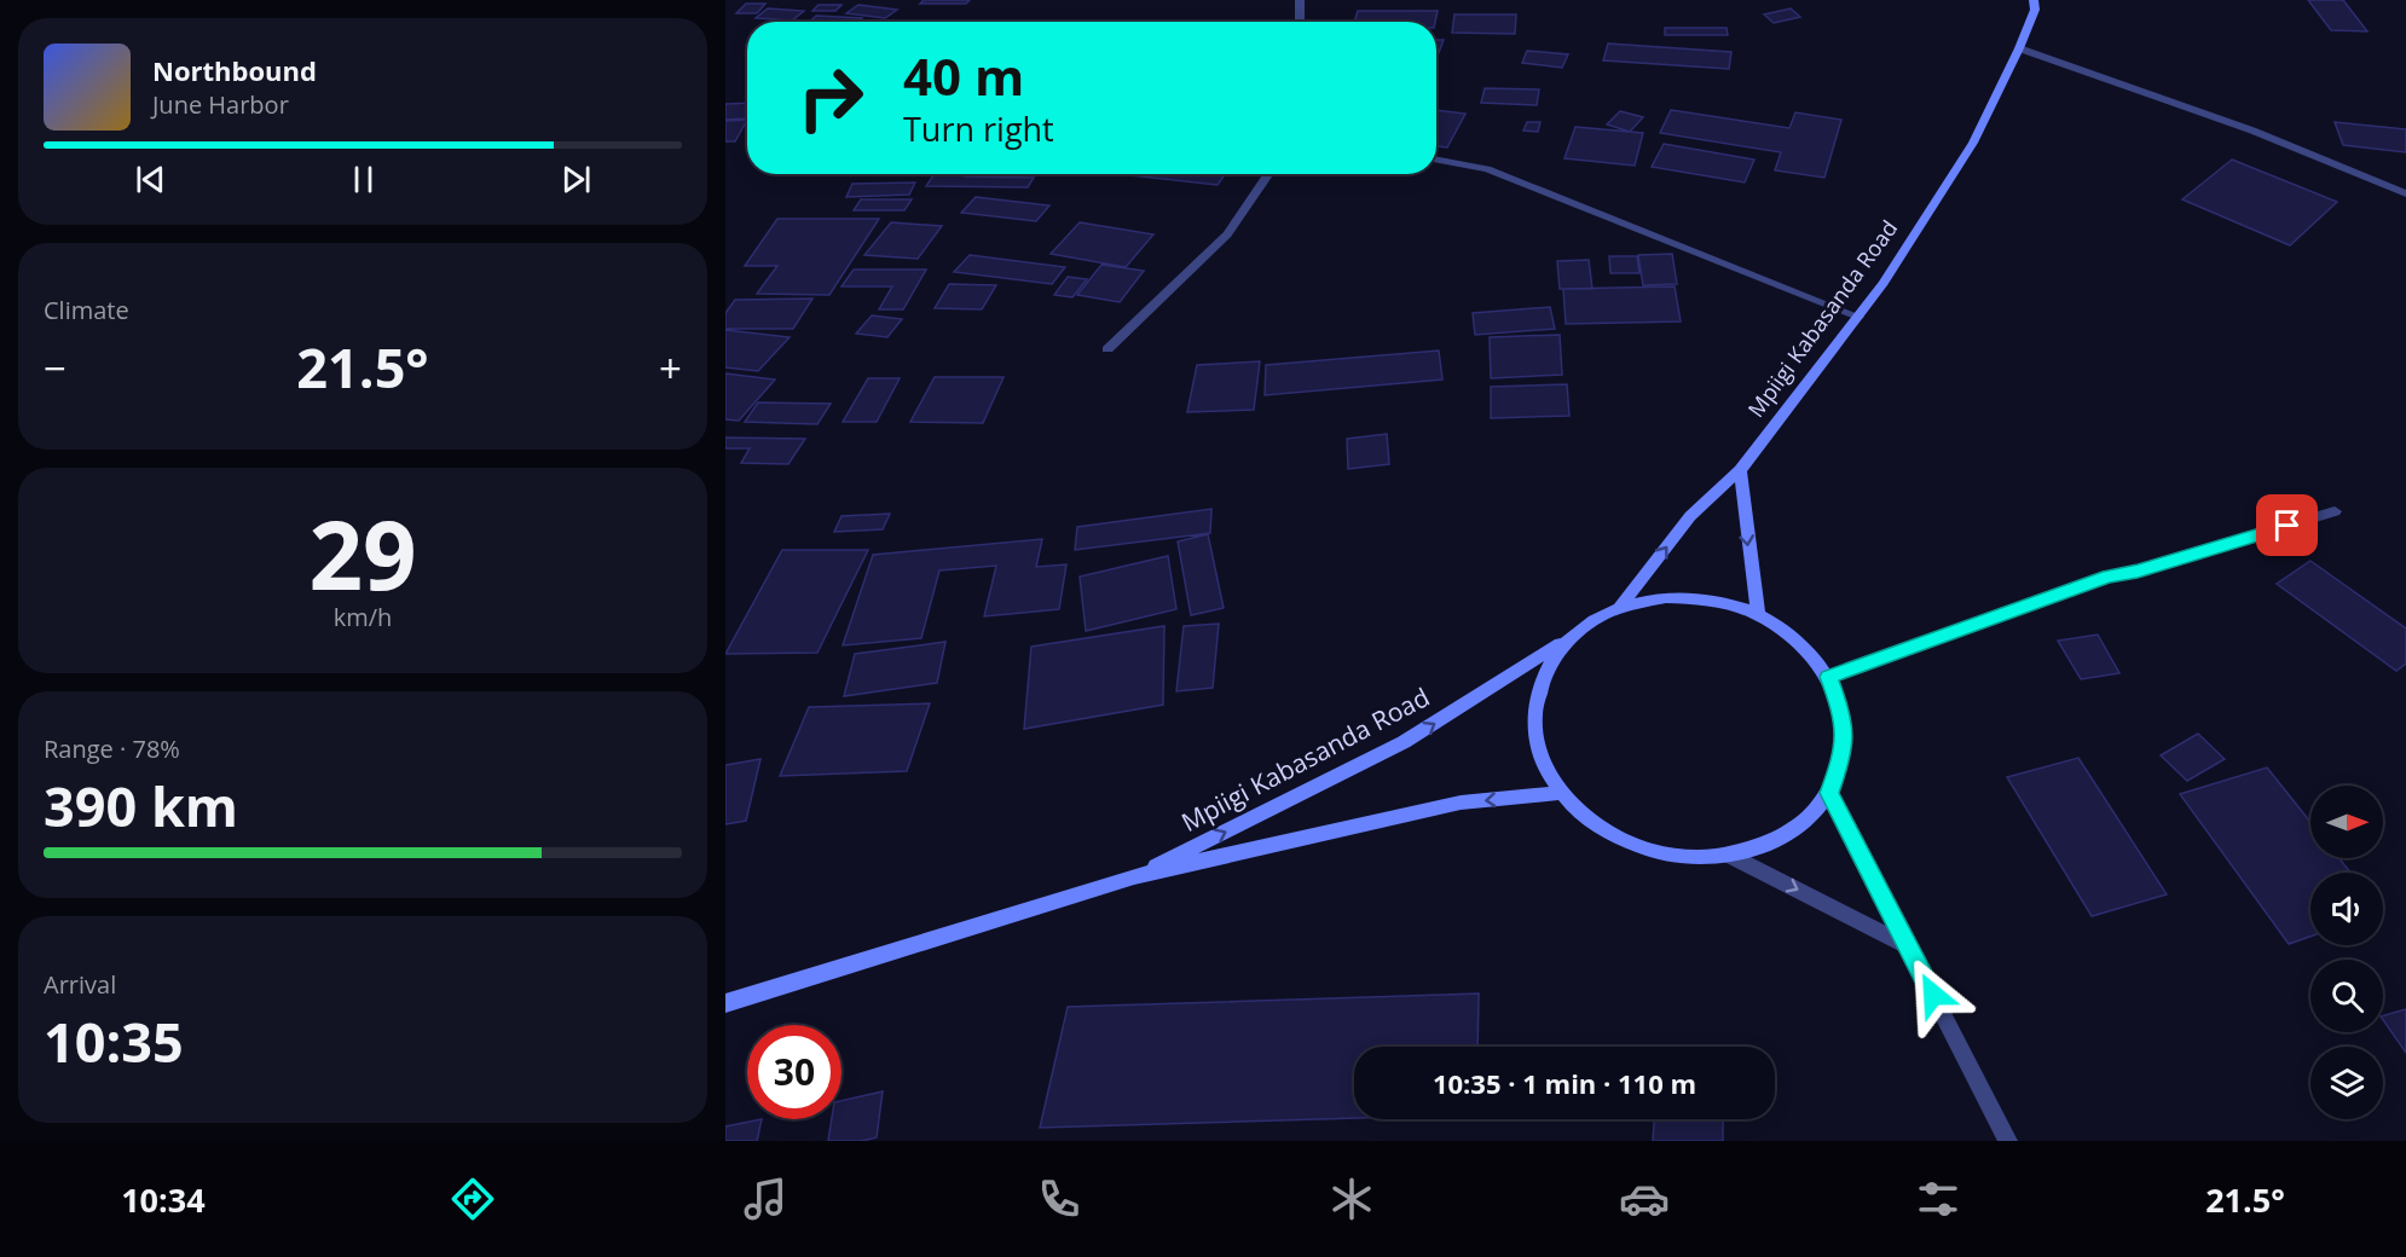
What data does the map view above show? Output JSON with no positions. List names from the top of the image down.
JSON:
{
  "streets": {
    "main road": ["Mpiigi Kabasanda Road"]
  },
  "north": "right",
  "page": {
    "turn": ["40 m", "Turn right"],
    "song": ["Northbound", "June Harbor"],
    "tile": [
      "Climate",
      ["29", "km/h"],
      ["Range · 78%", "390 km"],
      ["Arrival", "10:35"]
    ],
    "heat": ["−", "21.5°", "+"],
    "limit": "30",
    "trip": "10:35 · 1 min · 110 m",
    "tabs": ["10:34", "21.5°"]
  }
}
